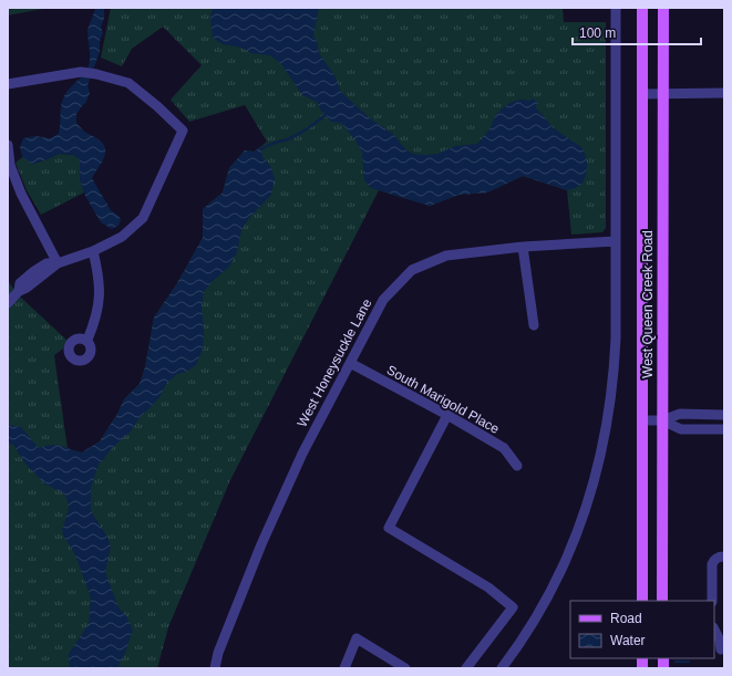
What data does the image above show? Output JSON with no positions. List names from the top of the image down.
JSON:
{
  "streets": {
    "main road": ["West Queen Creek Road"],
    "street": ["West Honeysuckle Lane", "South Marigold Place"]
  },
  "crossings": [
    ["West Honeysuckle Lane", "South Marigold Place"]
  ],
  "legend": ["Road", "Water"],
  "scale_bar": "100 m"
}
